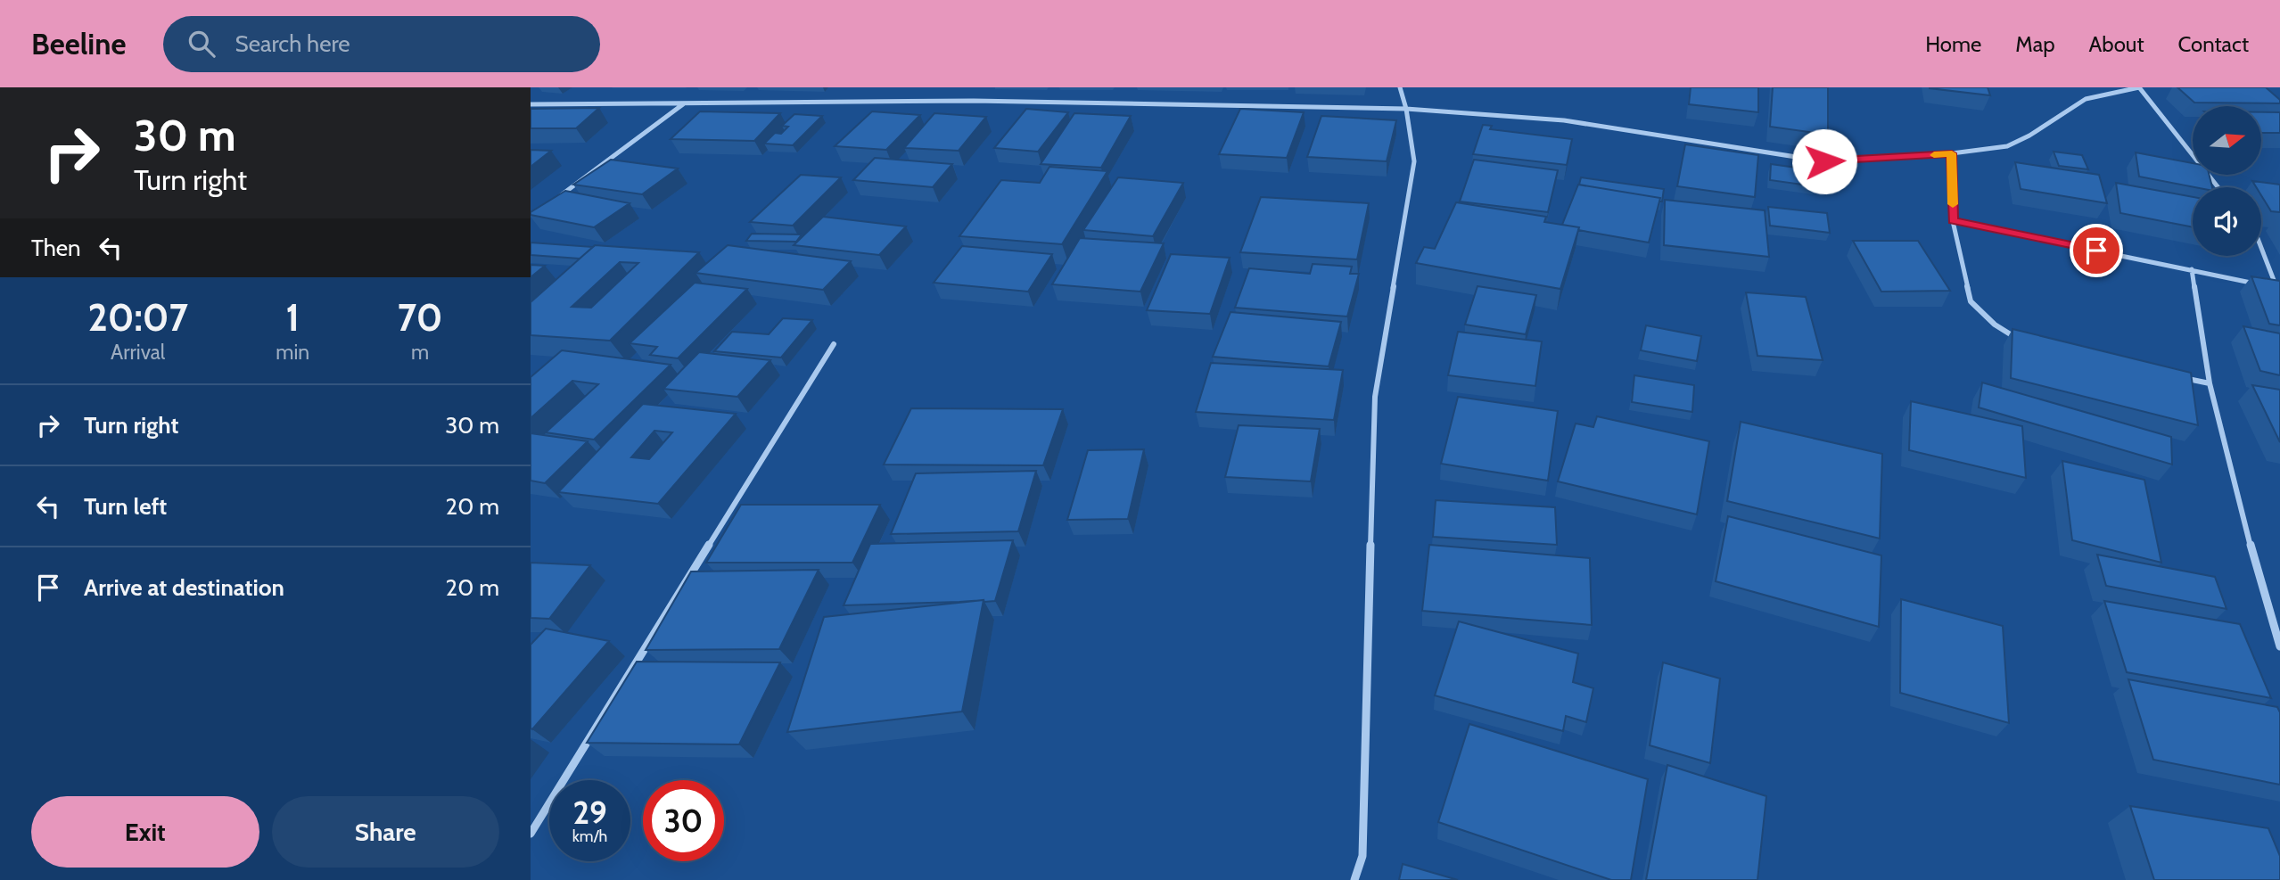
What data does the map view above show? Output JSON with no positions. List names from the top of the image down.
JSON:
{
  "north": "right",
  "page": {
    "header": "Beeline",
    "search": "Search here",
    "nav": [
      "Home",
      "Map",
      "About",
      "Contact"
    ],
    "turn": ["30 m", "Turn right"],
    "then": "Then",
    "eta": [
      "20:07",
      "Arrival",
      "1",
      "min",
      "70",
      "m"
    ],
    "list": [
      {
        "name": "Turn right",
        "value": "30 m"
      },
      {
        "name": "Turn left",
        "value": "20 m"
      },
      {
        "name": "Arrive at destination",
        "value": "20 m"
      }
    ],
    "speed": "29 km/h",
    "limit": "30",
    "buttons": ["Exit", "Share"]
  }
}
